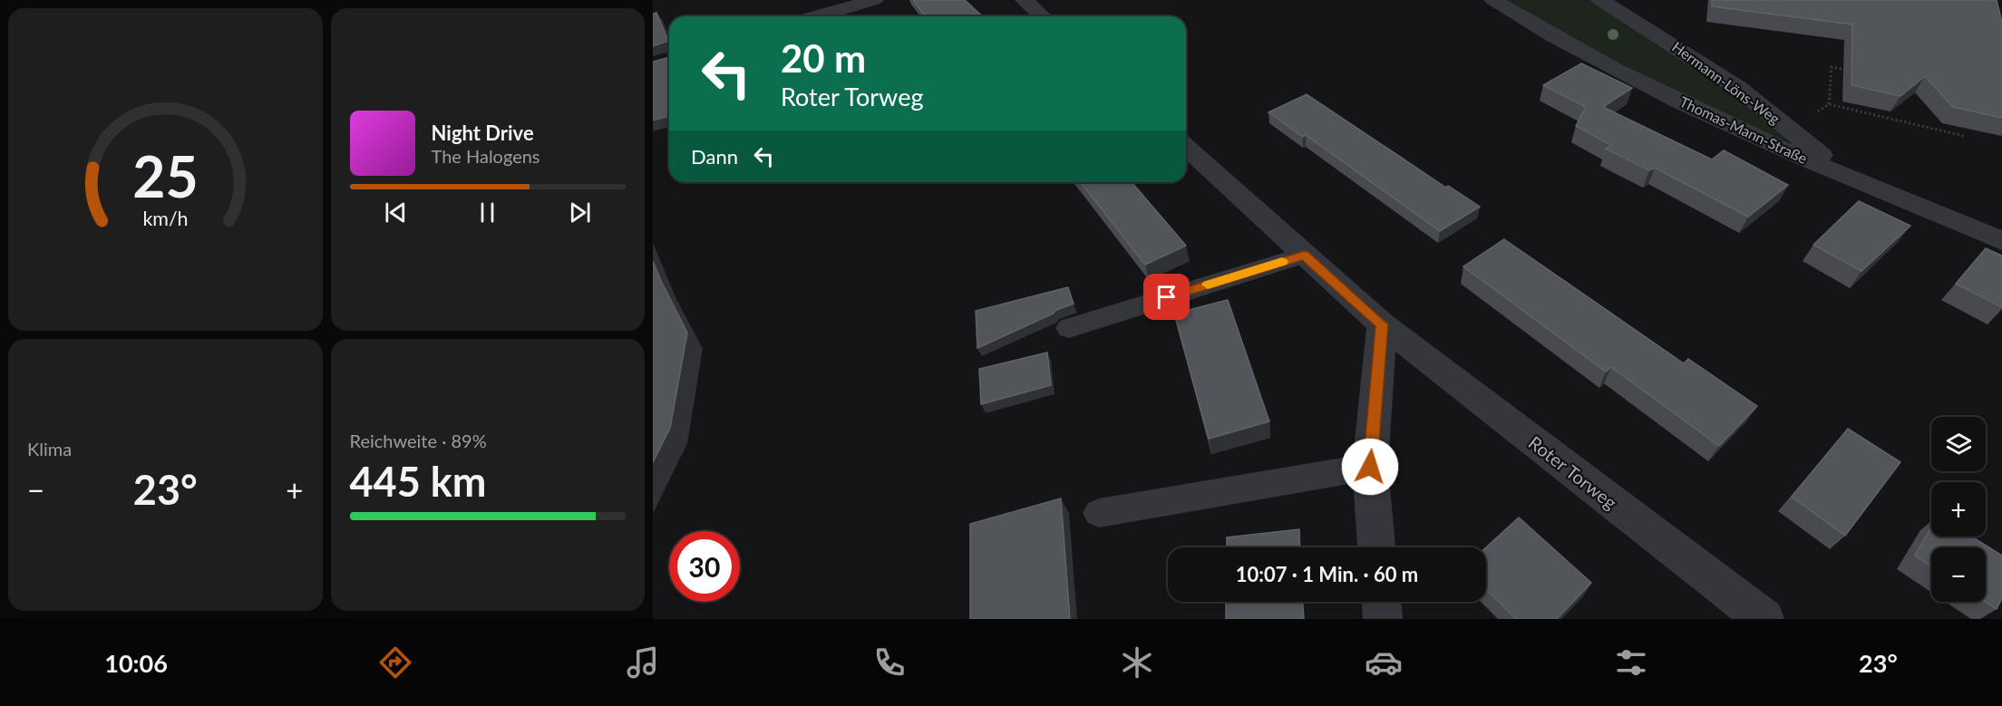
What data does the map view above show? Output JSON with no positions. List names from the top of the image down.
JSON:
{
  "streets": {
    "street": ["Hermann-Löns-Weg", "Thomas-Mann-Straße", "Roter Torweg"]
  },
  "crossings": [
    ["Hermann-Löns-Weg", "Thomas-Mann-Straße"]
  ],
  "page": {
    "turn": ["20 m", "Roter Torweg"],
    "song": ["Night Drive", "The Halogens"],
    "then": "Dann",
    "tile": [
      "Klima",
      ["Reichweite · 89%", "445 km"]
    ],
    "map_buttons": ["+", "−"],
    "heat": ["−", "23°", "+"],
    "limit": "30",
    "trip": "10:07 · 1 Min. · 60 m",
    "tabs": ["10:06", "23°"],
    "gauge": ["25", "km/h"]
  }
}
